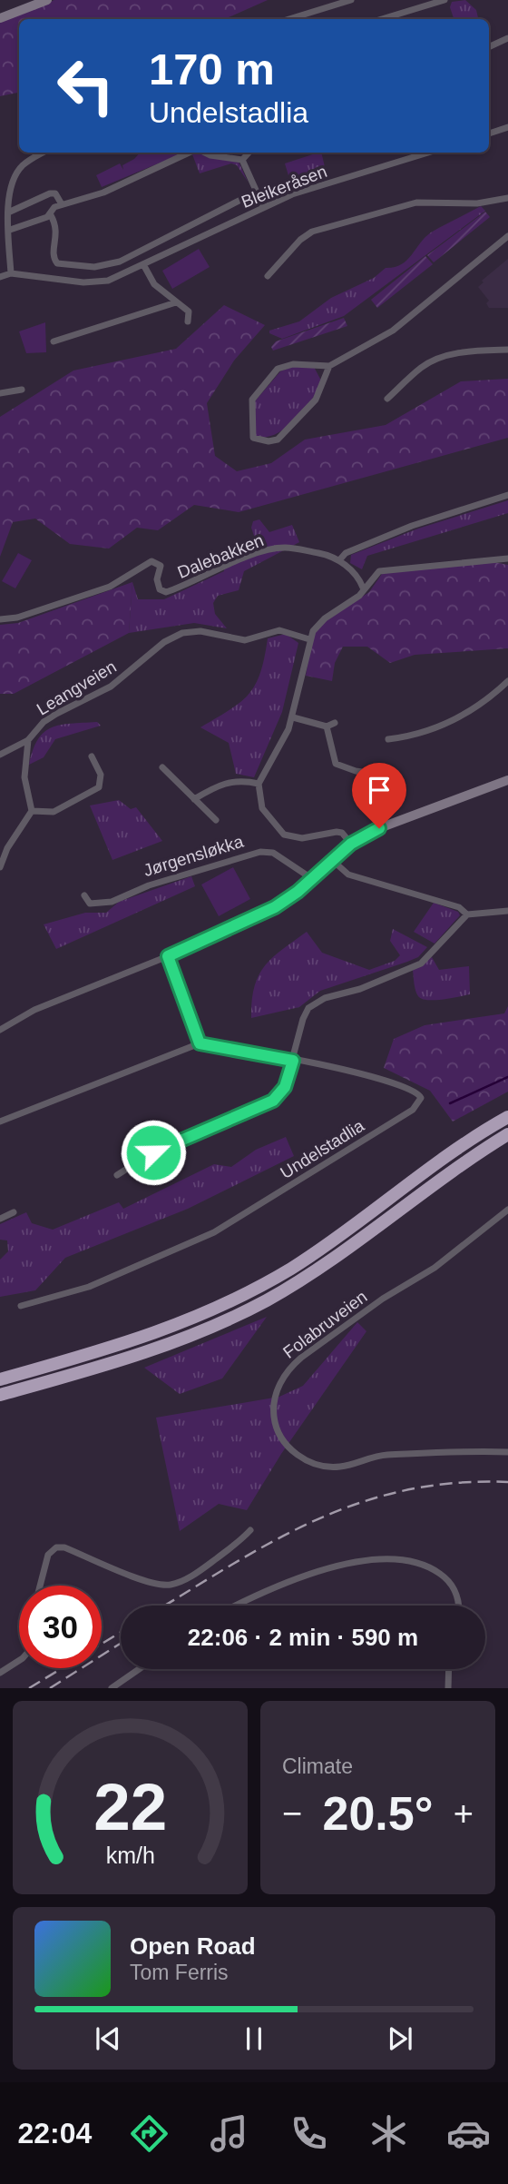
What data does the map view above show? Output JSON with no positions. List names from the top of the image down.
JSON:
{
  "streets": {
    "street": [
      "Bleikeråsen",
      "Dalebakken",
      "Leangveien",
      "Jørgensløkka",
      "Undelstadlia",
      "Folabruveien"
    ]
  },
  "page": {
    "turn": ["170 m", "Undelstadlia"],
    "limit": "30",
    "trip": "22:06 · 2 min · 590 m",
    "tile": "Climate",
    "heat": ["−", "20.5°", "+"],
    "song": ["Open Road", "Tom Ferris"],
    "tabs": "22:04",
    "gauge": ["22", "km/h"]
  }
}
